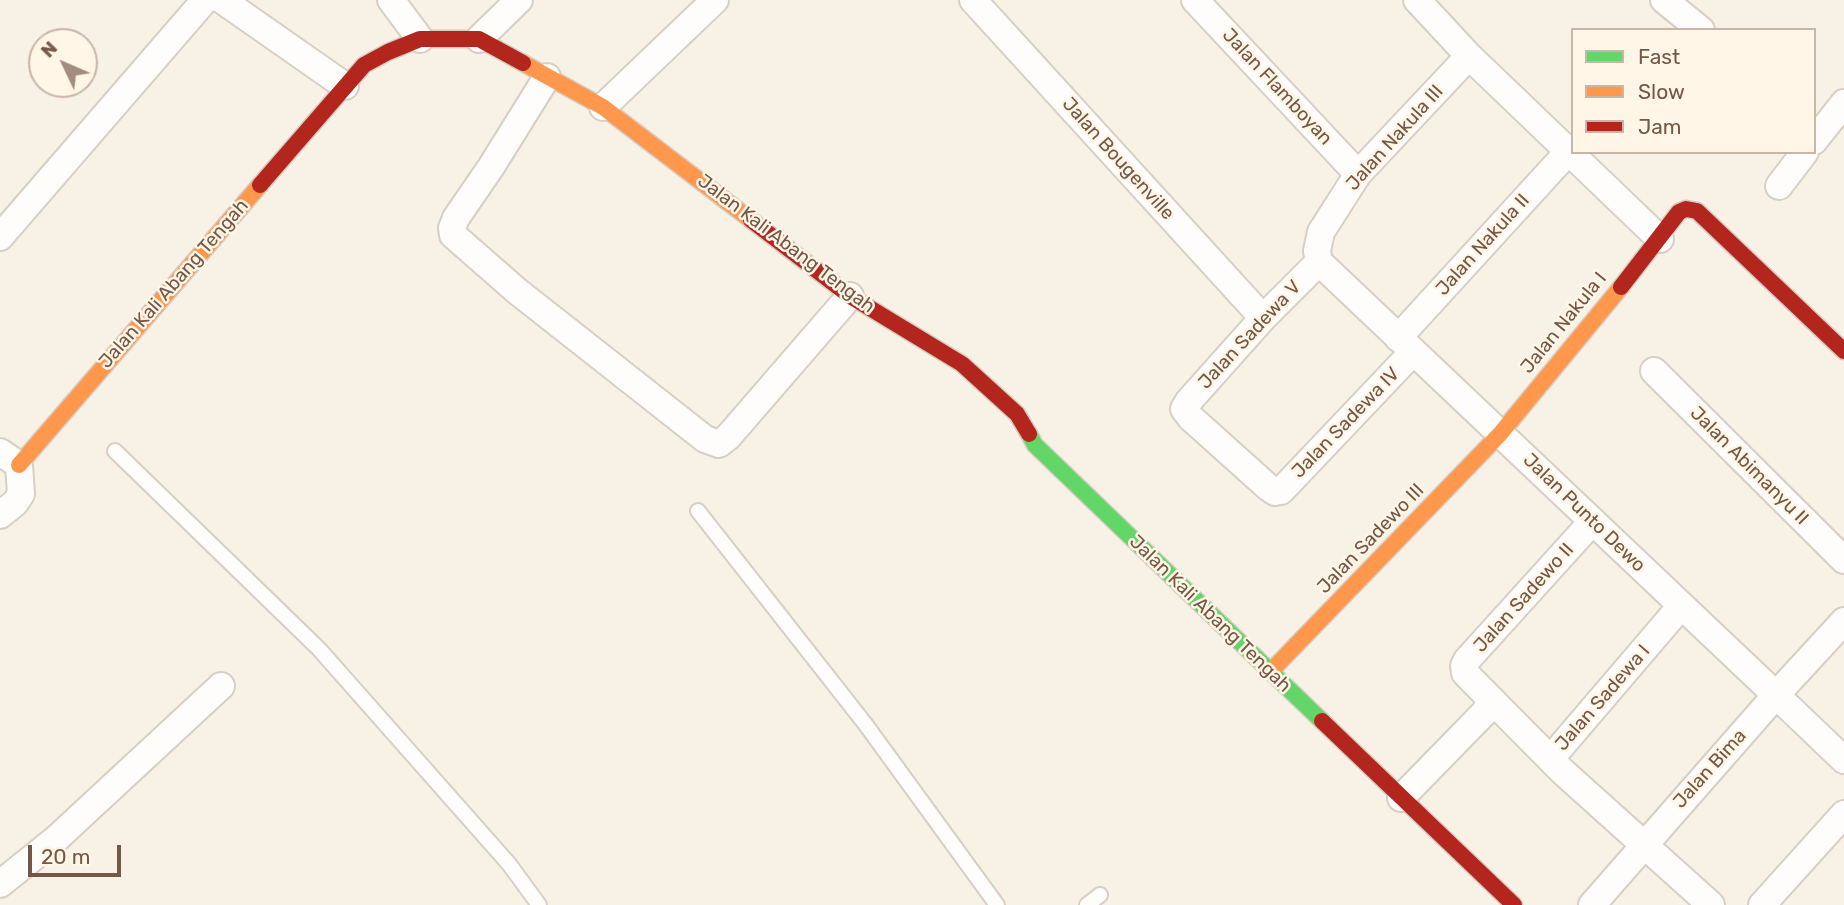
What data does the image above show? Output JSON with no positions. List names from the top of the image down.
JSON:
{
  "streets": {
    "street": [
      "Jalan Flamboyan",
      "Jalan Nakula III",
      "Jalan Bougenville",
      "Jalan Kali Abang Tengah",
      "Jalan Nakula II",
      "Jalan Nakula I",
      "Jalan Sadewa V",
      "Jalan Sadewa IV",
      "Jalan Abimanyu II",
      "Jalan Punto Dewo",
      "Jalan Sadewo III",
      "Jalan Sadewo II",
      "Jalan Sadewa I",
      "Jalan Bima"
    ]
  },
  "crossings": [
    ["Jalan Flamboyan", "Jalan Nakula III"],
    ["Jalan Nakula III", "Jalan Sadewa V"],
    ["Jalan Nakula III", "Jalan Punto Dewo"],
    ["Jalan Bougenville", "Jalan Sadewa V"],
    ["Jalan Kali Abang Tengah", "Jalan Sadewo III"],
    ["Jalan Nakula II", "Jalan Sadewa IV"],
    ["Jalan Nakula II", "Jalan Punto Dewo"],
    ["Jalan Nakula I", "Jalan Punto Dewo"],
    ["Jalan Nakula I", "Jalan Sadewo III"],
    ["Jalan Sadewa V", "Jalan Sadewa IV"],
    ["Jalan Sadewa V", "Jalan Punto Dewo"],
    ["Jalan Sadewa IV", "Jalan Punto Dewo"],
    ["Jalan Punto Dewo", "Jalan Sadewo III"],
    ["Jalan Punto Dewo", "Jalan Sadewo II"],
    ["Jalan Punto Dewo", "Jalan Sadewa I"],
    ["Jalan Punto Dewo", "Jalan Bima"],
    ["Jalan Sadewa I", "Jalan Bima"]
  ],
  "legend": ["Fast", "Slow", "Jam"],
  "scale_bar": "20 m",
  "north": "top left"
}
